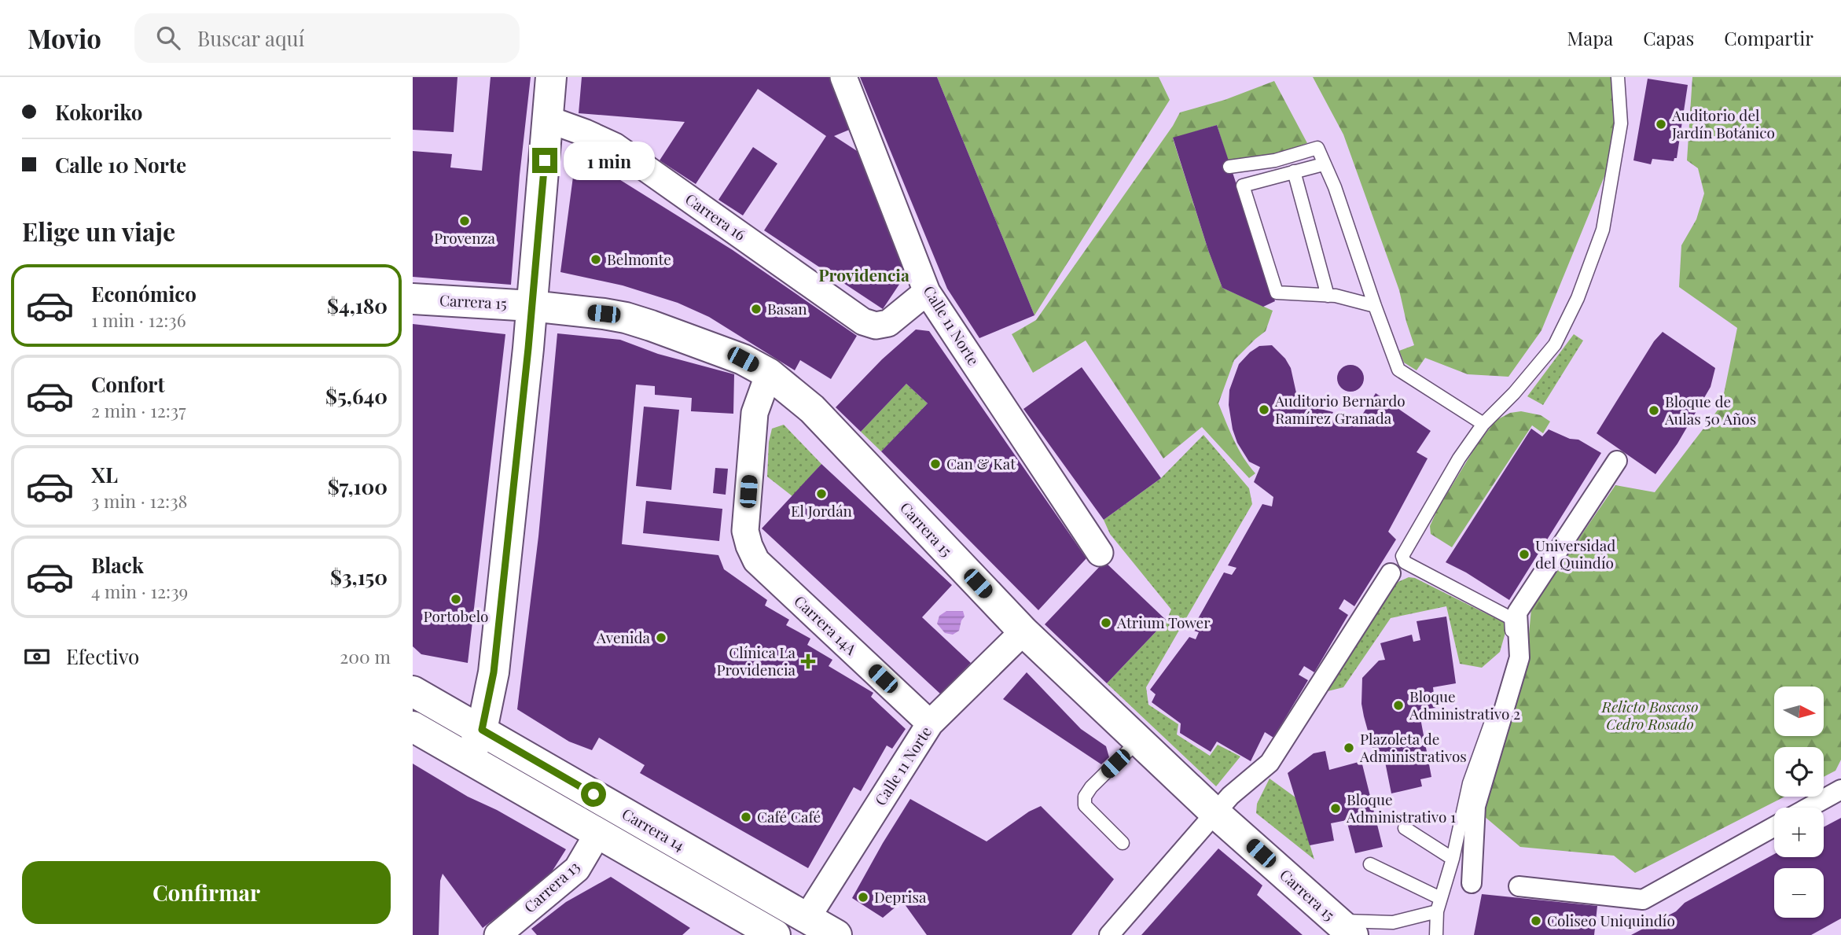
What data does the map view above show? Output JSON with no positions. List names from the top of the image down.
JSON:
{
  "streets": {
    "street": [
      "Carrera 16",
      "Carrera 15",
      "Calle 11 Norte",
      "Carrera 14A",
      "Carrera 14",
      "Carrera 13"
    ]
  },
  "crossings": [
    ["Carrera 16", "Calle 11 Norte"],
    ["Carrera 15", "Calle 11 Norte"],
    ["Carrera 15", "Carrera 14A"],
    ["Calle 11 Norte", "Carrera 14A"],
    ["Calle 11 Norte", "Carrera 14"],
    ["Carrera 14", "Carrera 13"]
  ],
  "districts": ["Providencia"],
  "parks": ["Relicto Boscoso Cedro Rosado"],
  "places": {
    "other": [
      "Auditorio del Jardín Botánico",
      "Provenza",
      "Belmonte",
      "Basan",
      "Auditorio Bernardo Ramírez Granada",
      "Bloque de Aulas 50 Años",
      "Can & Kat",
      "El Jordán",
      "Universidad del Quindío",
      "Portobelo",
      "Atrium Tower",
      "Avenida",
      "Bloque Administrativo 2",
      "Plazoleta de Administrativos",
      "Bloque Administrativo 1",
      "Café Café",
      "Deprisa",
      "Coliseo Uniquindío"
    ],
    "health": ["Clínica La Providencia"]
  },
  "north": "right",
  "page": {
    "header": "Movio",
    "search": "Buscar aquí",
    "nav": ["Mapa", "Capas", "Compartir"],
    "banner": ["Kokoriko", "Calle 10 Norte"],
    "bubble": "1 min",
    "heading": "Elige un viaje",
    "list": [
      {
        "name": "Económico",
        "note": "1 min · 12:36",
        "value": "$4,180"
      },
      {
        "name": "Confort",
        "note": "2 min · 12:37",
        "value": "$5,640"
      },
      {
        "name": "XL",
        "note": "3 min · 12:38",
        "value": "$7,100"
      },
      {
        "name": "Black",
        "note": "4 min · 12:39",
        "value": "$3,150"
      }
    ],
    "pay": ["Efectivo", "200 m"],
    "map_buttons": ["+", "−"],
    "buttons": "Confirmar"
  }
}
